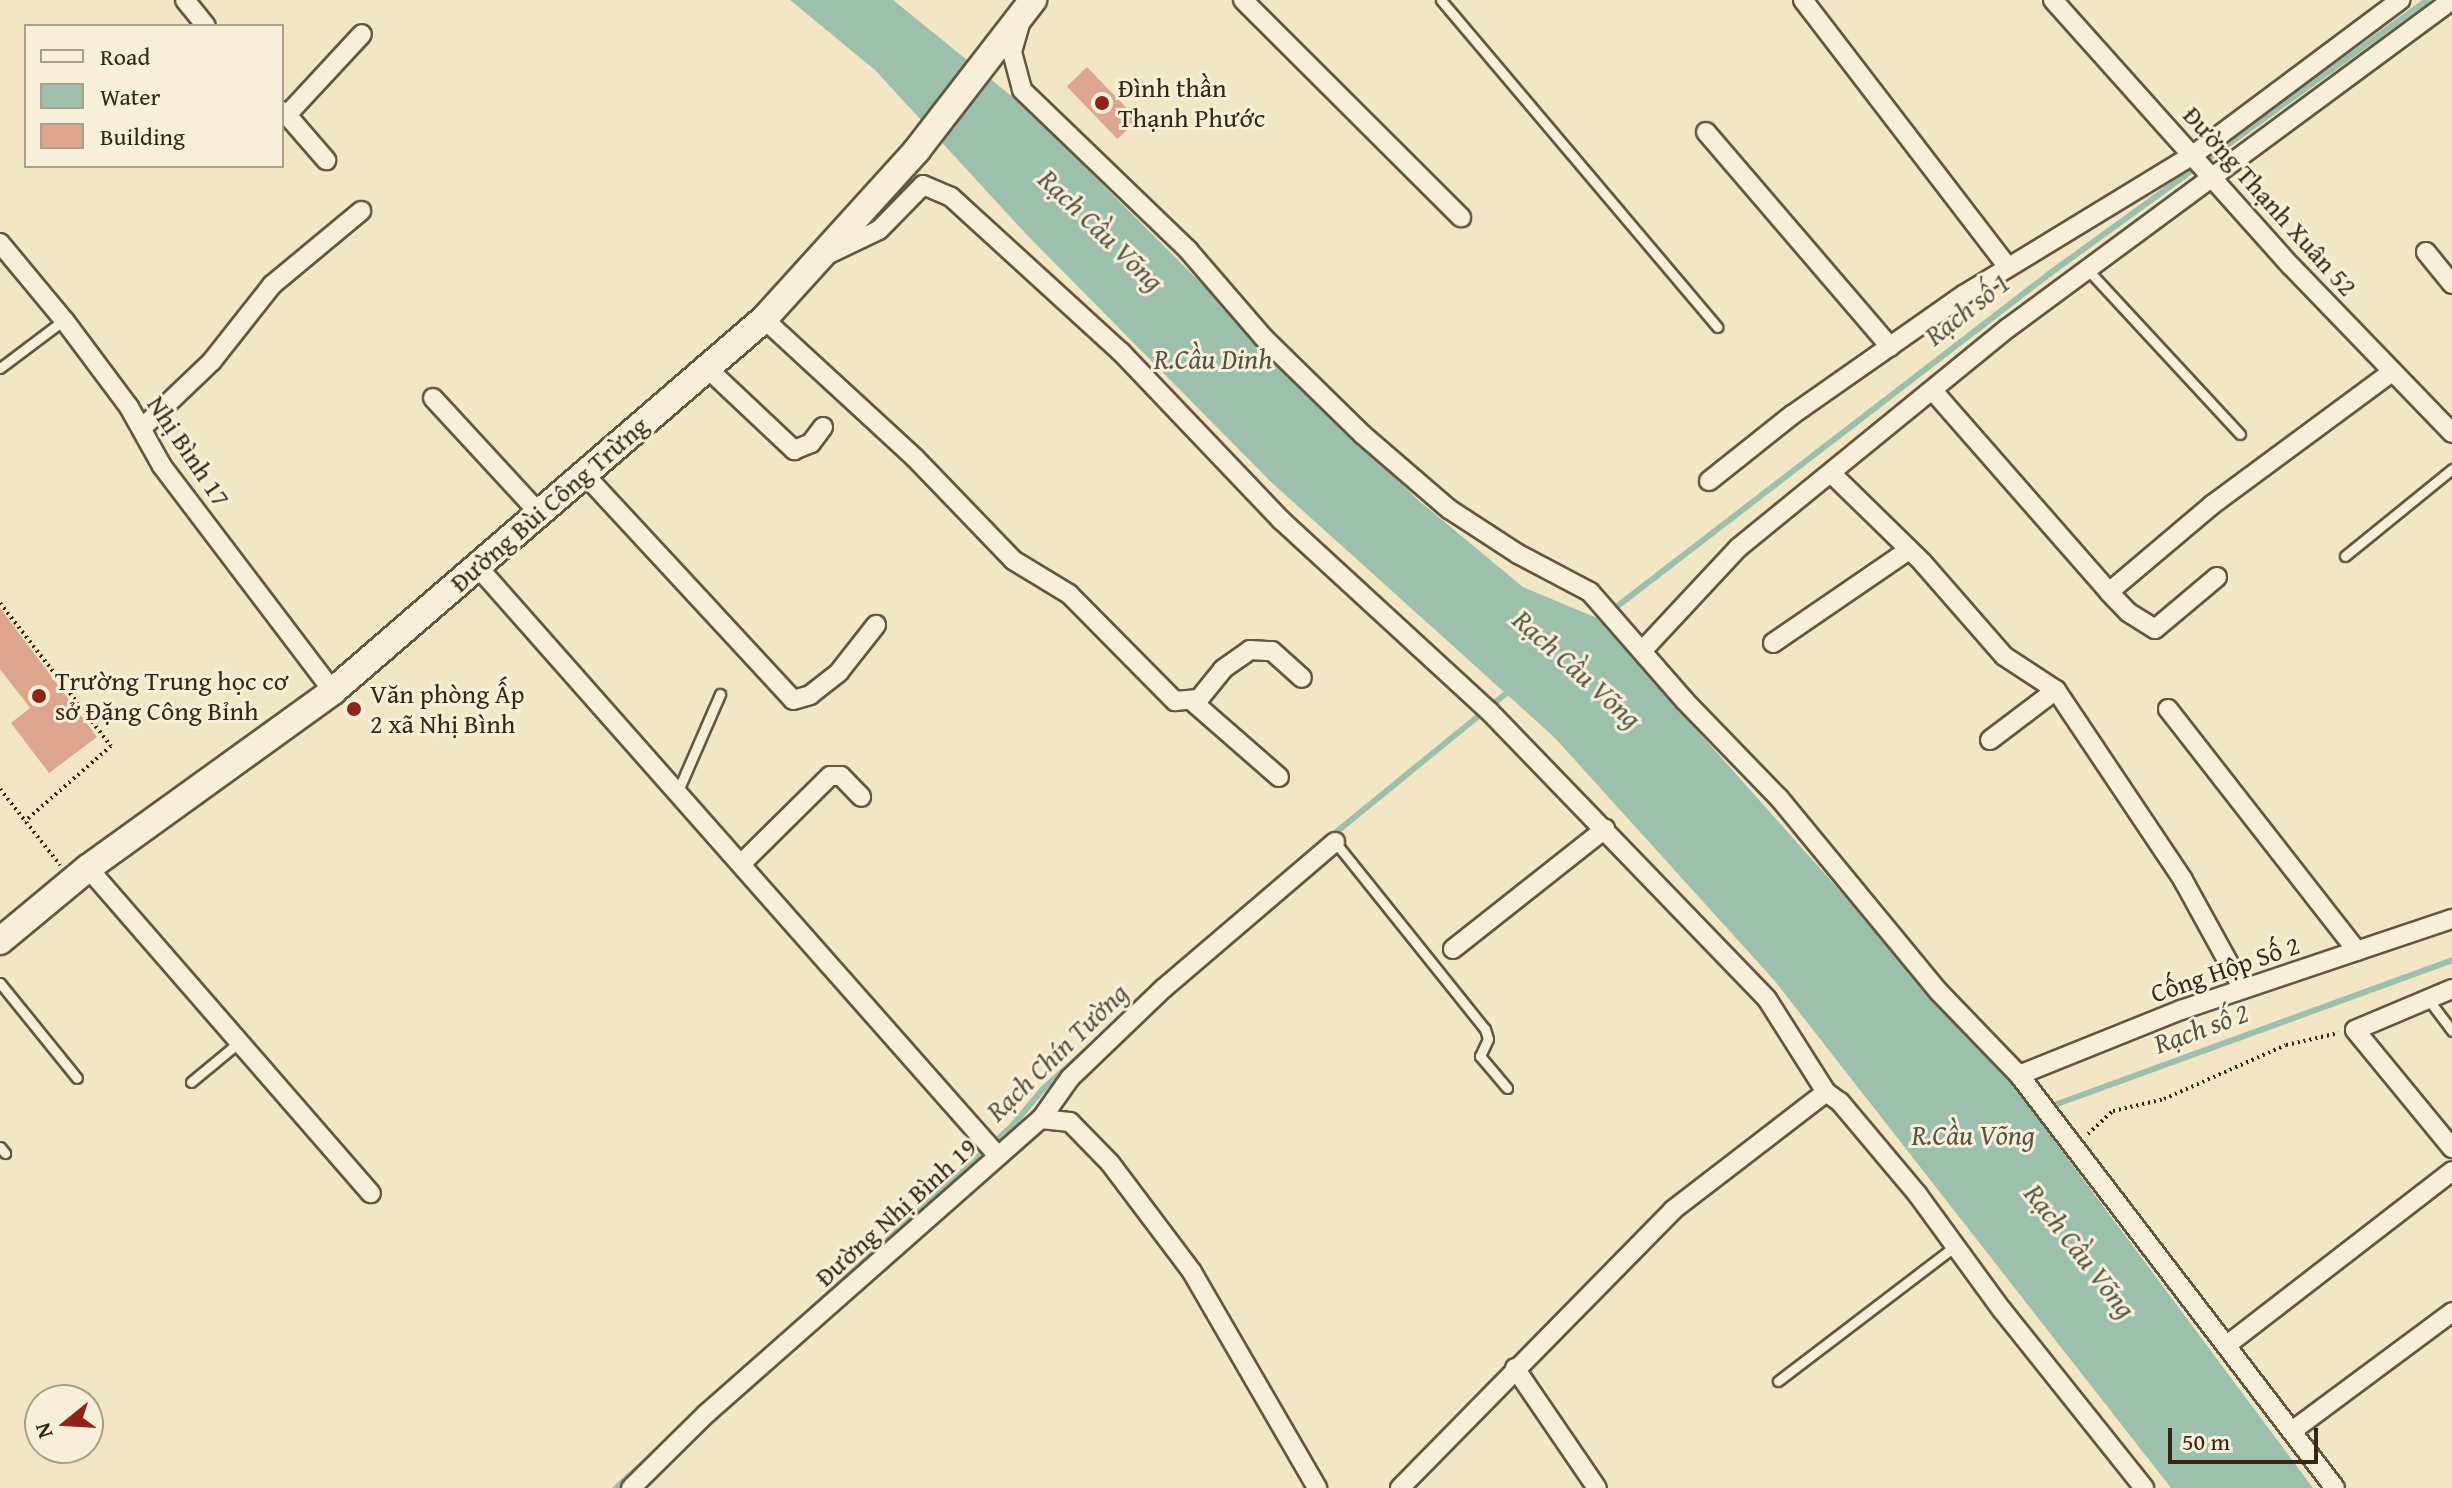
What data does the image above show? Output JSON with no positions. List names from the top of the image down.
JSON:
{
  "streets": {
    "street": [
      "Đường Thạnh Xuân 52",
      "Nhị Bình 17",
      "Đường Bùi Công Trừng",
      "Cống Hộp Số 2",
      "Đường Nhị Bình 19"
    ]
  },
  "crossings": [
    ["Nhị Bình 17", "Đường Bùi Công Trừng"]
  ],
  "water": [
    "Rạch Cầu Võng",
    "Rạch số 1",
    "R.Cầu Dinh",
    "Rạch số 2",
    "Rạch Chín Tường",
    "R.Cầu Võng"
  ],
  "places": ["Đình thần Thạnh Phước", "Trường Trung học cơ sở Đặng Công Bỉnh", "Văn phòng Ấp 2 xã Nhị Bình"],
  "legend": ["Road", "Water", "Building"],
  "scale_bar": "50 m",
  "north": "left"
}
